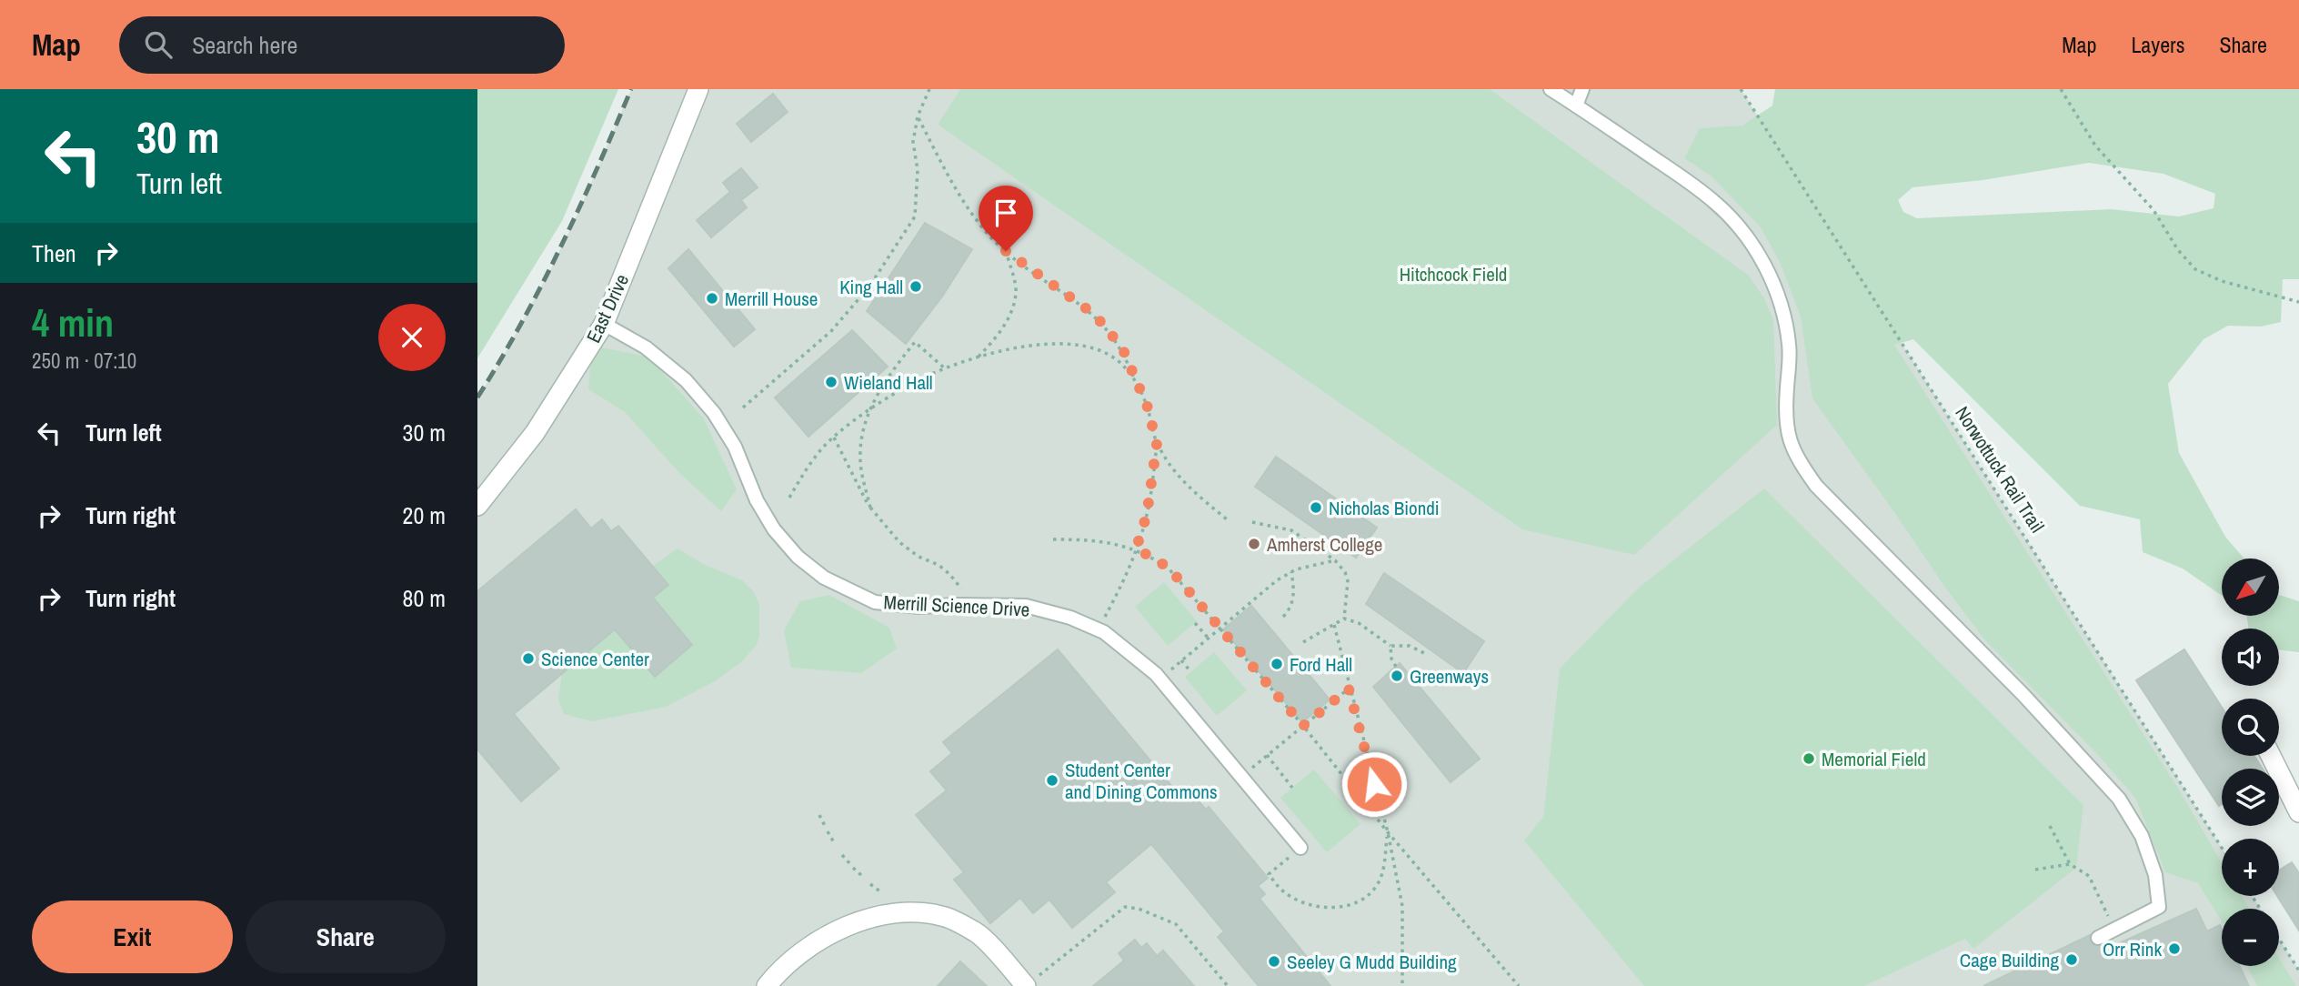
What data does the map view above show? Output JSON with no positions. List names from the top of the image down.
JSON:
{
  "streets": {
    "street": ["East Drive"],
    "lane": ["Merrill Science Drive"],
    "path": ["Norwottuck Rail Trail"]
  },
  "crossings": [
    ["East Drive", "Merrill Science Drive"]
  ],
  "parks": ["Hitchcock Field"],
  "places": [
    "King Hall",
    "Merrill House",
    "Wieland Hall",
    "Nicholas Biondi",
    "Amherst College",
    "Science Center",
    "Ford Hall",
    "Greenways",
    "Memorial Field",
    "Student Center and Dining Commons",
    "Orr Rink",
    "Cage Building",
    "Seeley G Mudd Building"
  ],
  "north": "bottom left",
  "page": {
    "header": "Map",
    "search": "Search here",
    "nav": ["Map", "Layers", "Share"],
    "turn": ["30 m", "Turn left"],
    "then": "Then",
    "heading": ["4 min", "250 m · 07:10"],
    "list": [
      {
        "name": "Turn left",
        "value": "30 m"
      },
      {
        "name": "Turn right",
        "value": "20 m"
      },
      {
        "name": "Turn right",
        "value": "80 m"
      }
    ],
    "map_buttons": ["+", "−"],
    "buttons": ["Exit", "Share"]
  }
}
